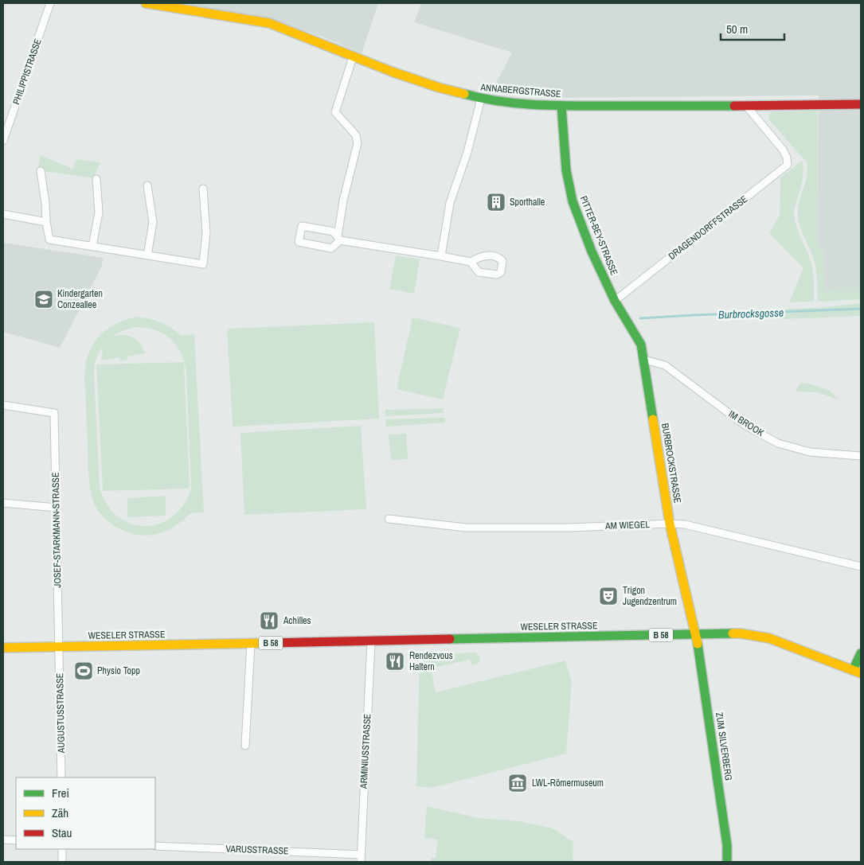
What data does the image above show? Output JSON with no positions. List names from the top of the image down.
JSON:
{
  "streets": {
    "street": [
      "PHILIPPISTRASSE",
      "ANNABERGSTRASSE",
      "DRAGENDORFFSTRASSE",
      "PITTER-BEY-STRASSE",
      "IM BROOK",
      "BURBROCKSTRASSE",
      "AM WIEGEL",
      "JOSEF-STARKMANN-STRASSE",
      "WESELER STRASSE",
      "B 58",
      "AUGUSTUSSTRASSE",
      "ZUM SILVERBERG",
      "ARMINIUSSTRASSE",
      "VARUSSTRASSE"
    ]
  },
  "crossings": [
    ["ANNABERGSTRASSE", "DRAGENDORFFSTRASSE"],
    ["ANNABERGSTRASSE", "PITTER-BEY-STRASSE"],
    ["DRAGENDORFFSTRASSE", "PITTER-BEY-STRASSE"],
    ["DRAGENDORFFSTRASSE", "BURBROCKSTRASSE"],
    ["PITTER-BEY-STRASSE", "BURBROCKSTRASSE"],
    ["IM BROOK", "BURBROCKSTRASSE"],
    ["BURBROCKSTRASSE", "AM WIEGEL"],
    ["BURBROCKSTRASSE", "WESELER STRASSE"],
    ["BURBROCKSTRASSE", "ZUM SILVERBERG"],
    ["JOSEF-STARKMANN-STRASSE", "WESELER STRASSE"],
    ["JOSEF-STARKMANN-STRASSE", "AUGUSTUSSTRASSE"],
    ["WESELER STRASSE", "AUGUSTUSSTRASSE"],
    ["WESELER STRASSE", "ZUM SILVERBERG"],
    ["WESELER STRASSE", "ARMINIUSSTRASSE"],
    ["ARMINIUSSTRASSE", "VARUSSTRASSE"]
  ],
  "water": ["Burbrocksgosse"],
  "places": {
    "building": ["Sporthalle"],
    "school or university": ["Kindergarten Conzeallee"],
    "theatre": ["Trigon Jugendzentrum"],
    "restaurant": ["Achilles", "Rendezvous Haltern"],
    "sports": ["Physio Topp"],
    "museum": ["LWL-Römermuseum"]
  },
  "legend": ["Frei", "Zäh", "Stau"],
  "scale_bar": "50 m"
}
